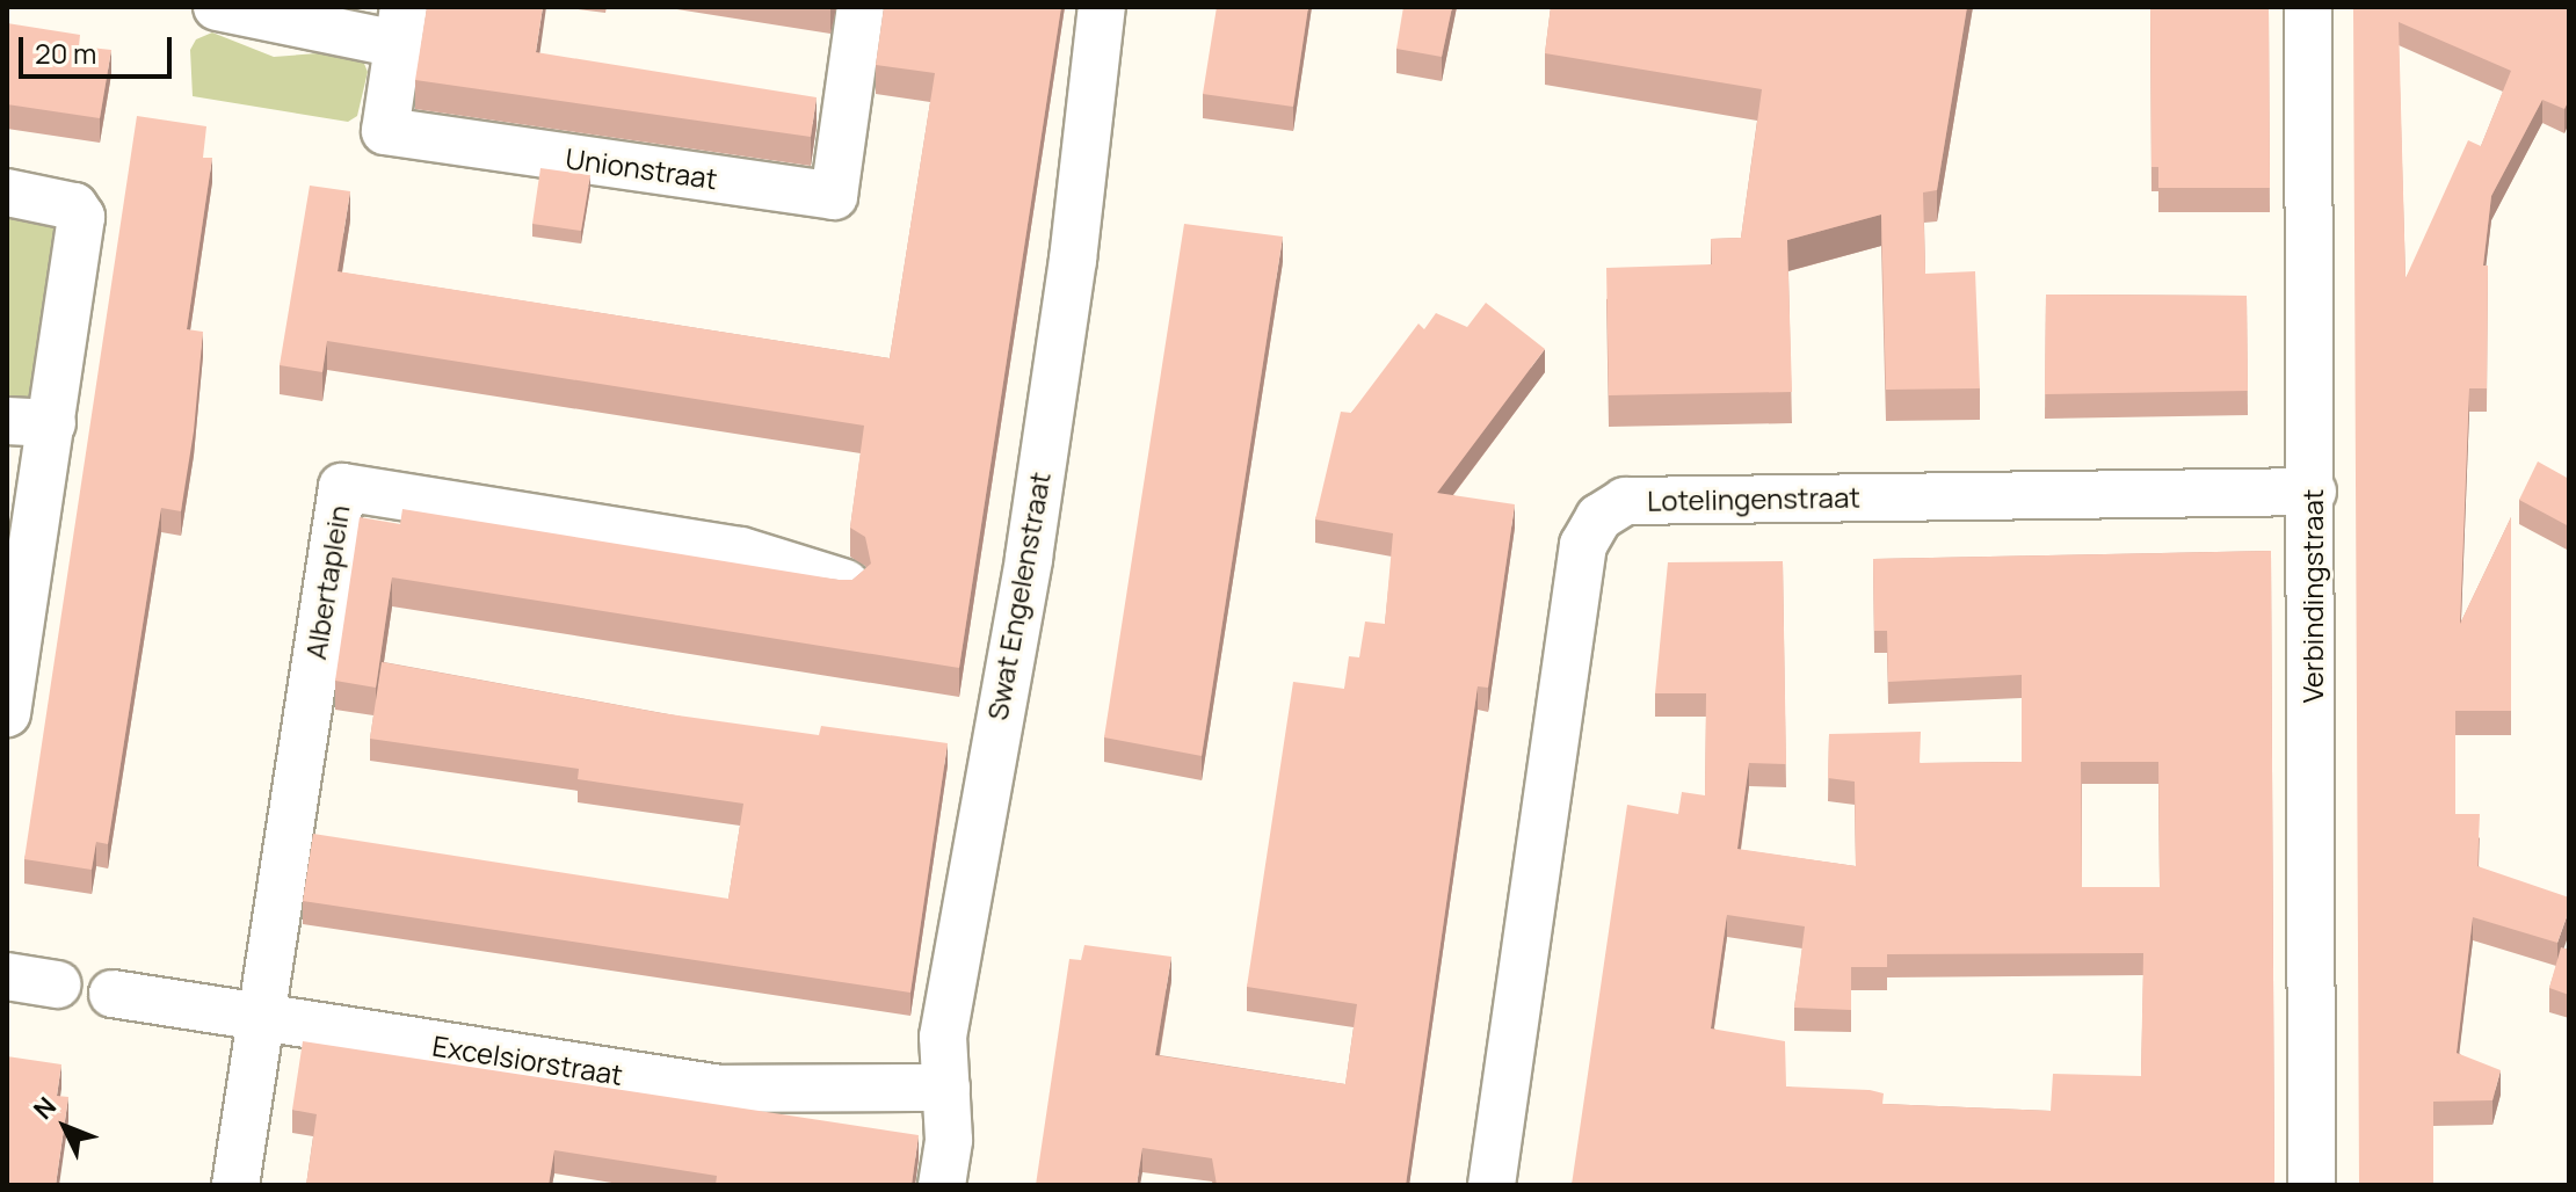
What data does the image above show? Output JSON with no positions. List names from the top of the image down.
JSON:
{
  "streets": {
    "street": [
      "Unionstraat",
      "Lotelingenstraat",
      "Albertaplein",
      "Swat Engelenstraat",
      "Verbindingstraat",
      "Excelsiorstraat"
    ]
  },
  "crossings": [
    ["Lotelingenstraat", "Verbindingstraat"],
    ["Albertaplein", "Excelsiorstraat"],
    ["Swat Engelenstraat", "Excelsiorstraat"]
  ],
  "scale_bar": "20 m",
  "north": "top left"
}
